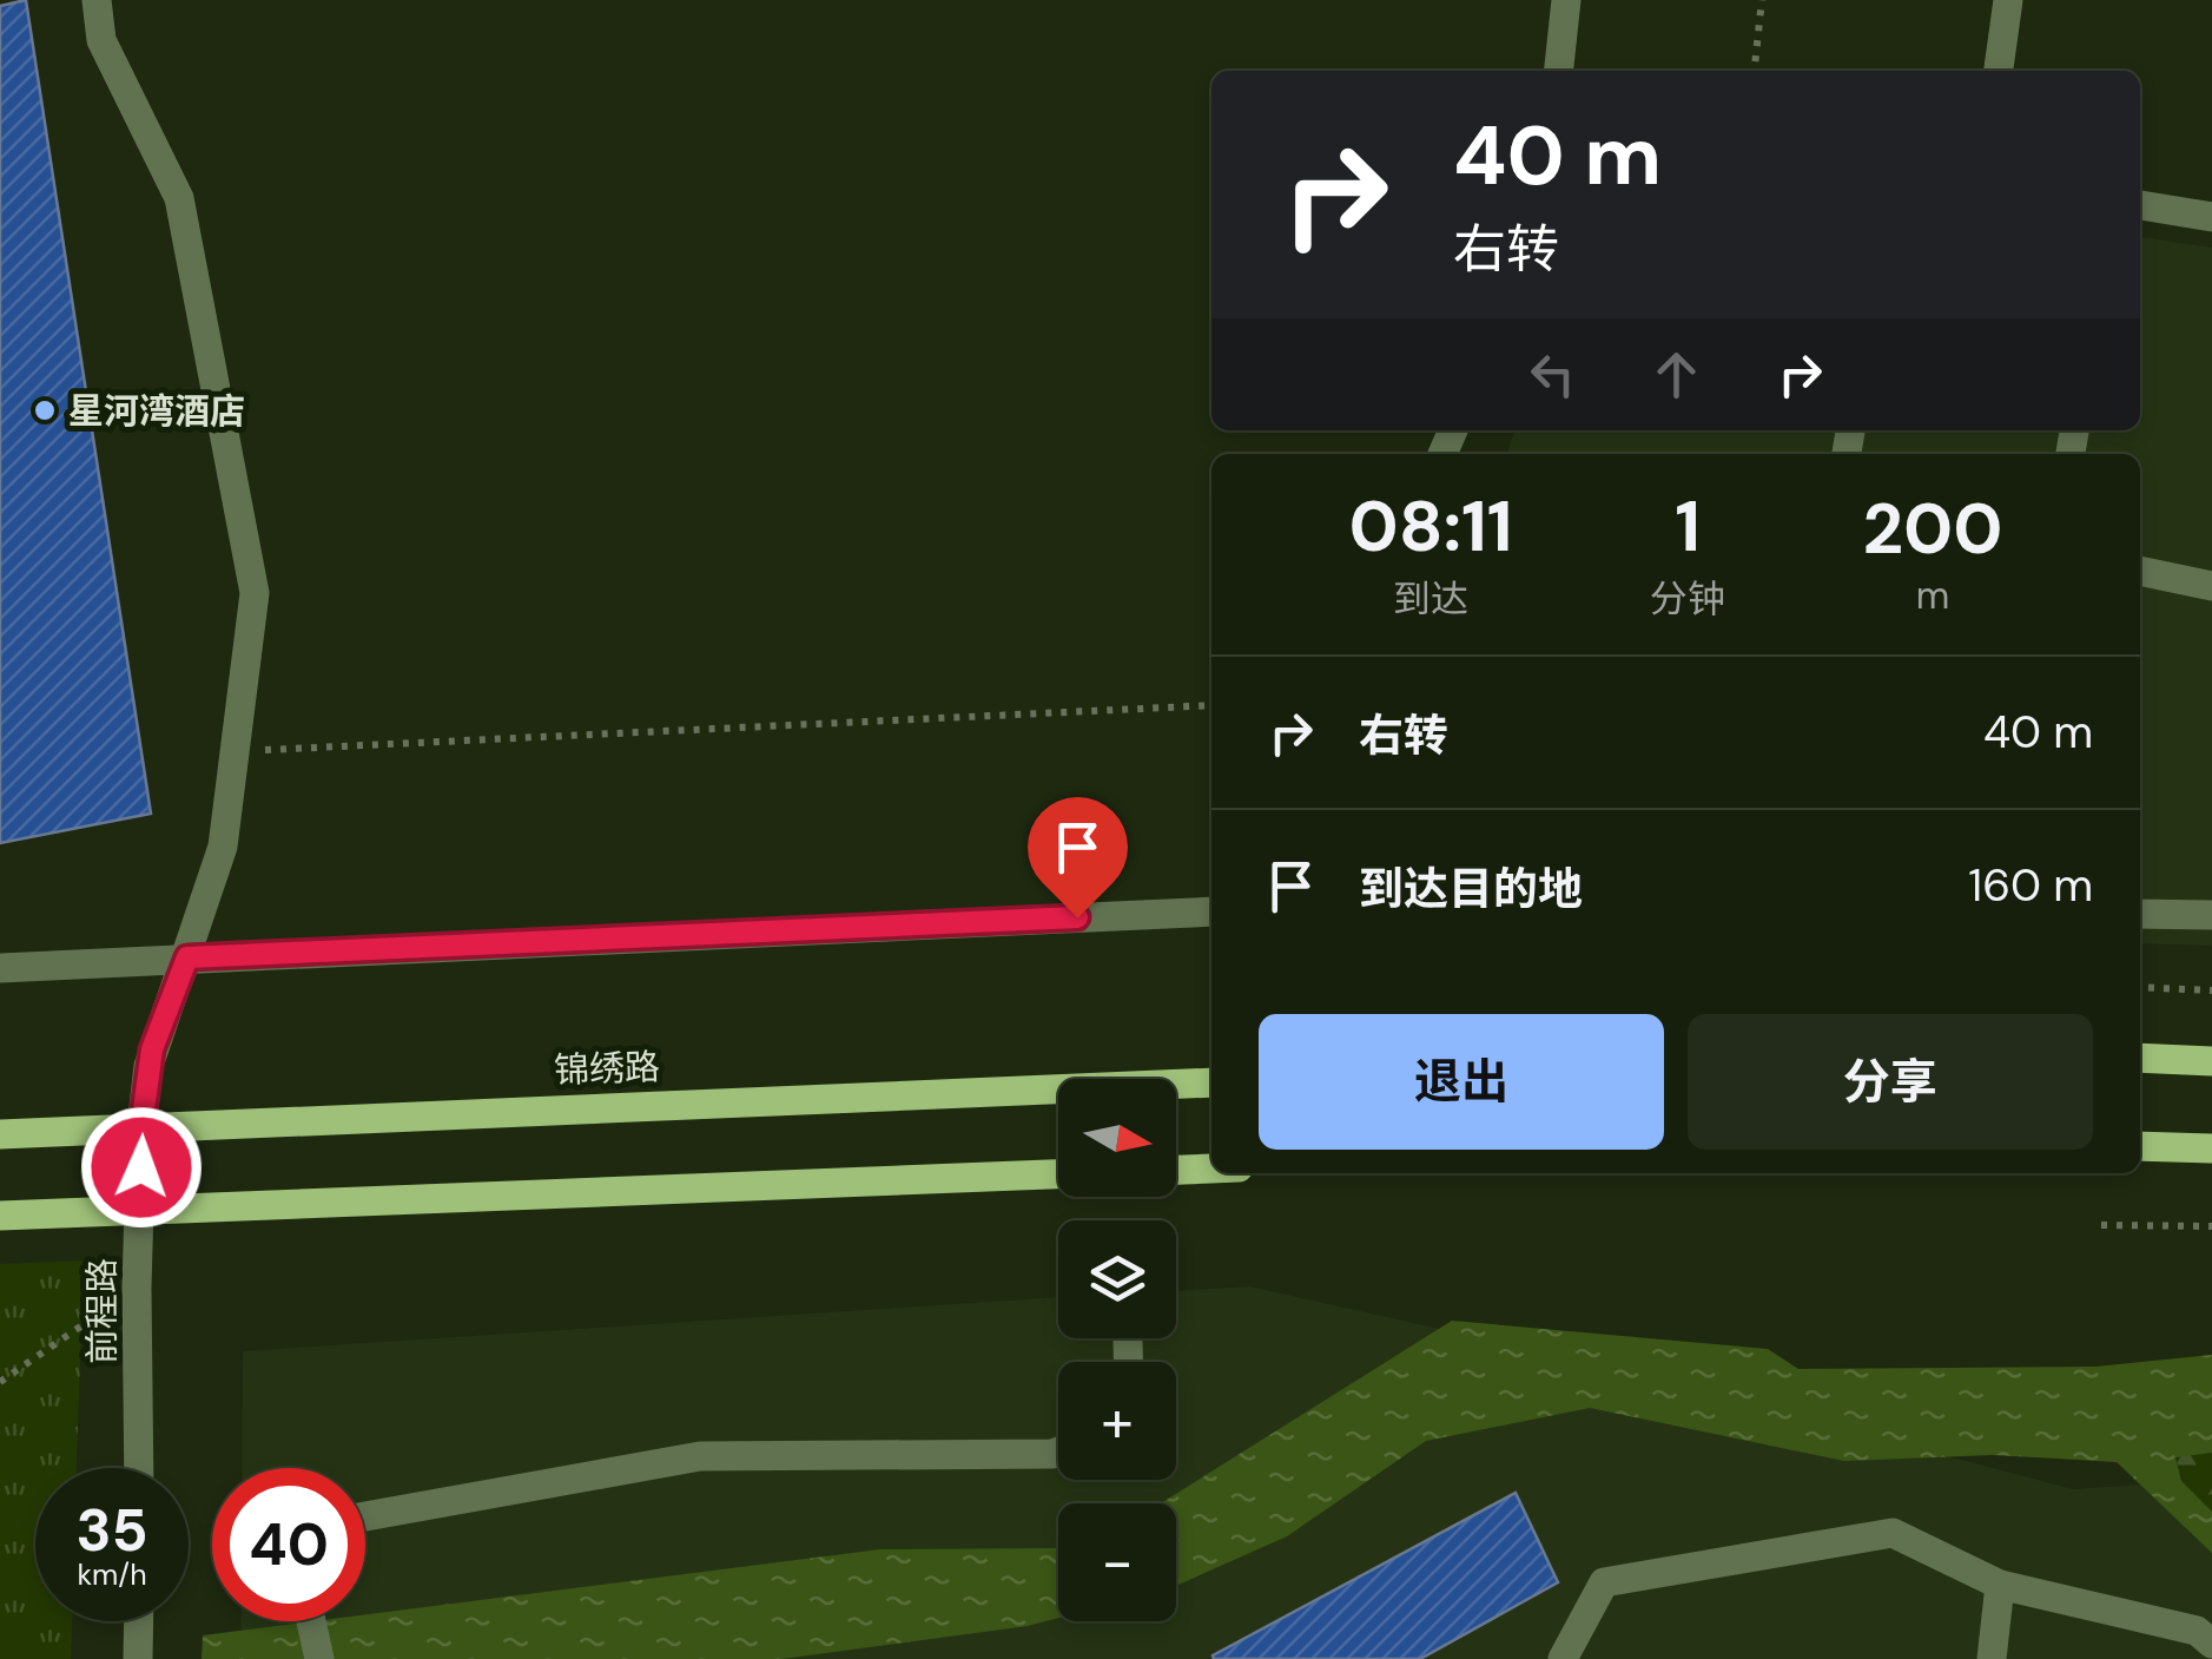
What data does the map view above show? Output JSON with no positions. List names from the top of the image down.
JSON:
{
  "streets": {
    "main road": ["锦绣路"],
    "street": ["前程路"]
  },
  "crossings": [
    ["锦绣路", "前程路"]
  ],
  "places": ["星河湾酒店"],
  "north": "right",
  "page": {
    "turn": ["40 m", "右转"],
    "eta": [
      "08:11",
      "到达",
      "1",
      "分钟",
      "200",
      "m"
    ],
    "list": [
      {
        "name": "右转",
        "value": "40 m"
      },
      {
        "name": "到达目的地",
        "value": "160 m"
      }
    ],
    "buttons": ["退出", "分享"],
    "map_buttons": ["+", "−"],
    "speed": "35 km/h",
    "limit": "40"
  }
}
